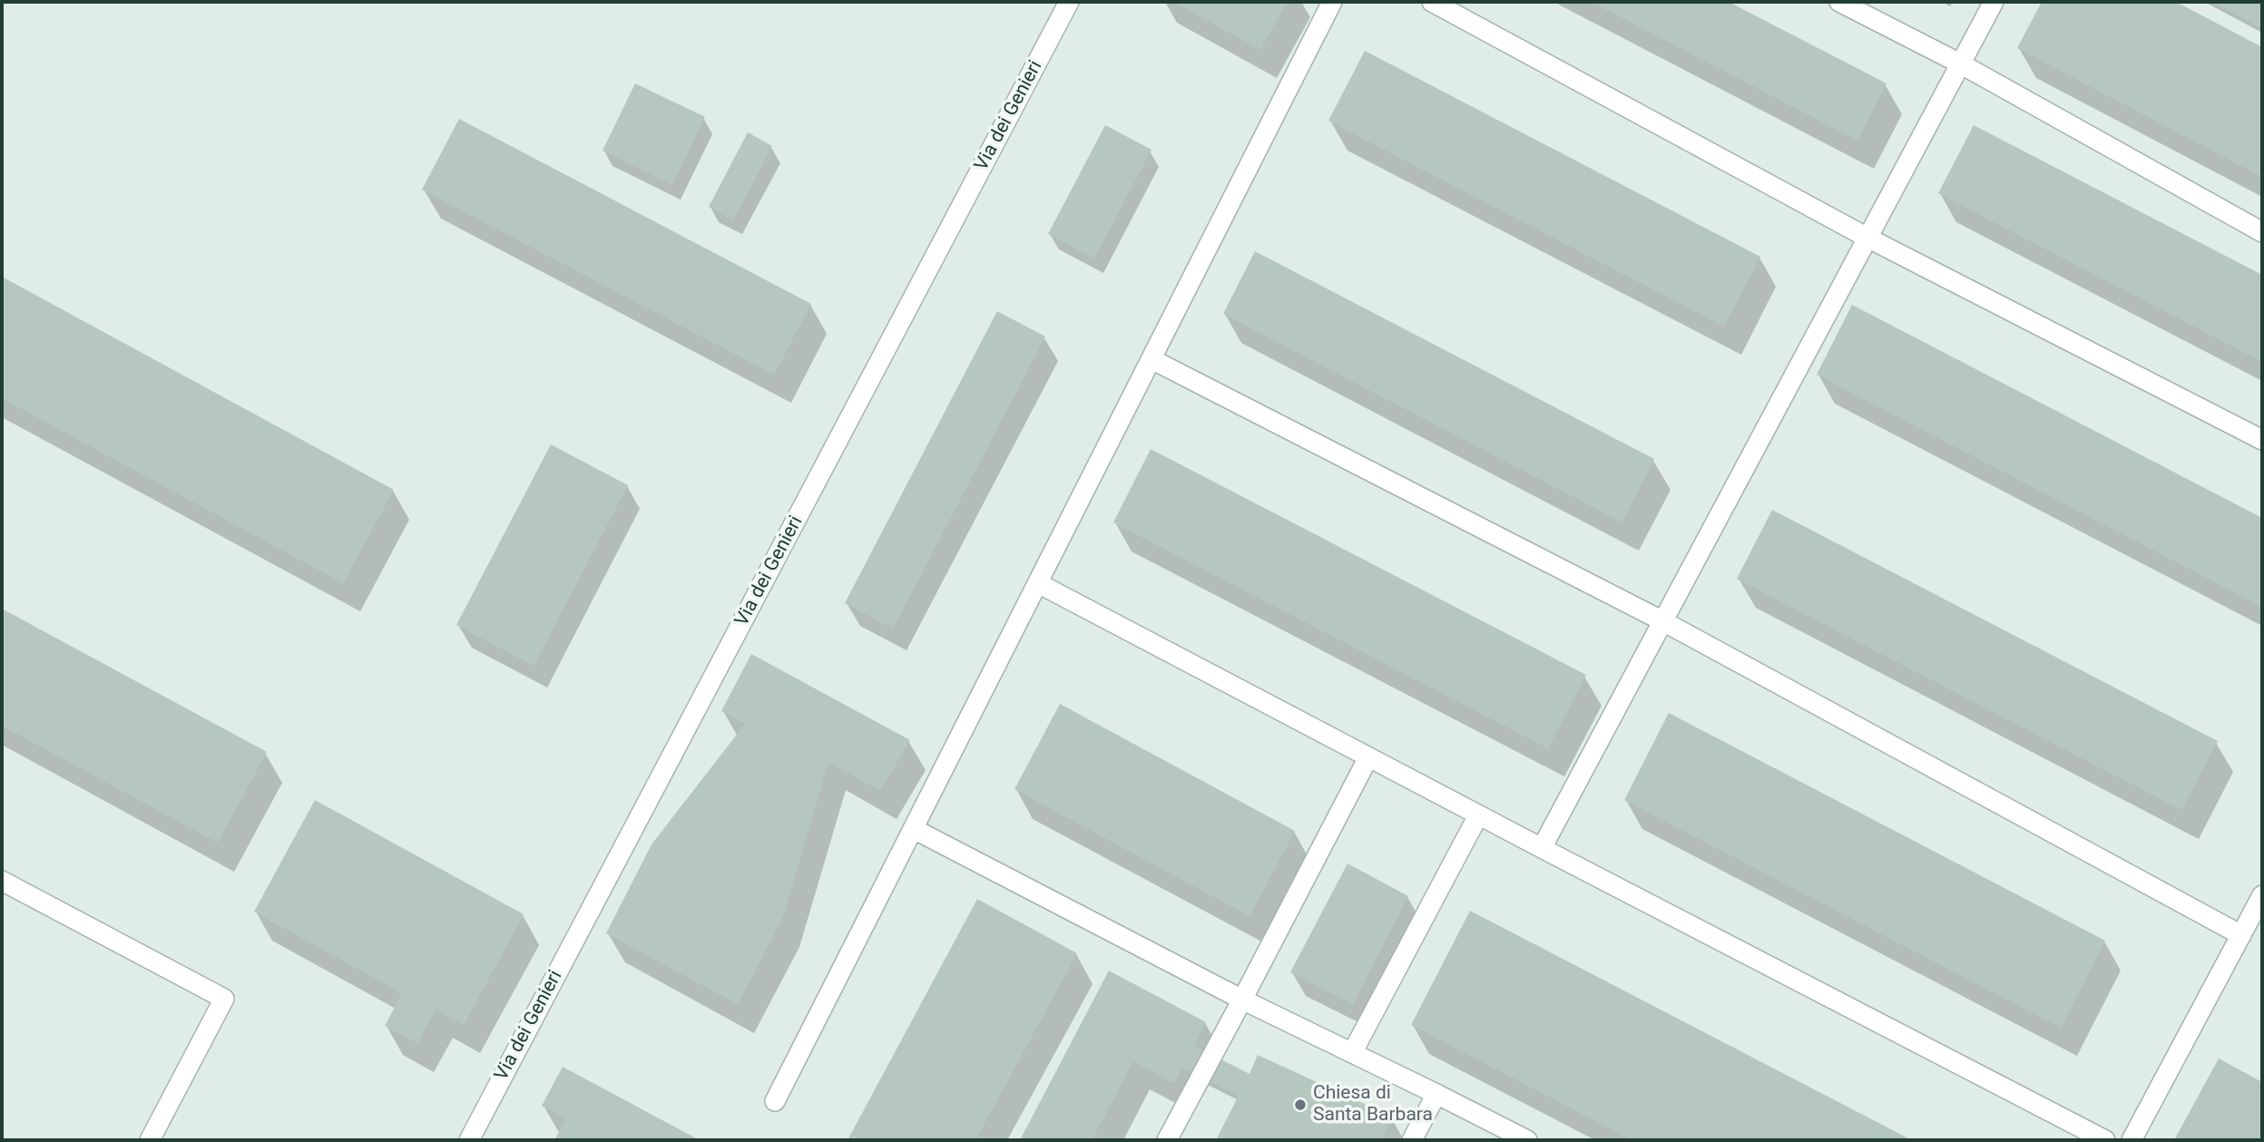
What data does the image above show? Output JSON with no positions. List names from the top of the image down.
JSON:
{
  "streets": {
    "street": ["Via dei Genieri"]
  },
  "places": ["Chiesa di Santa Barbara"]
}
